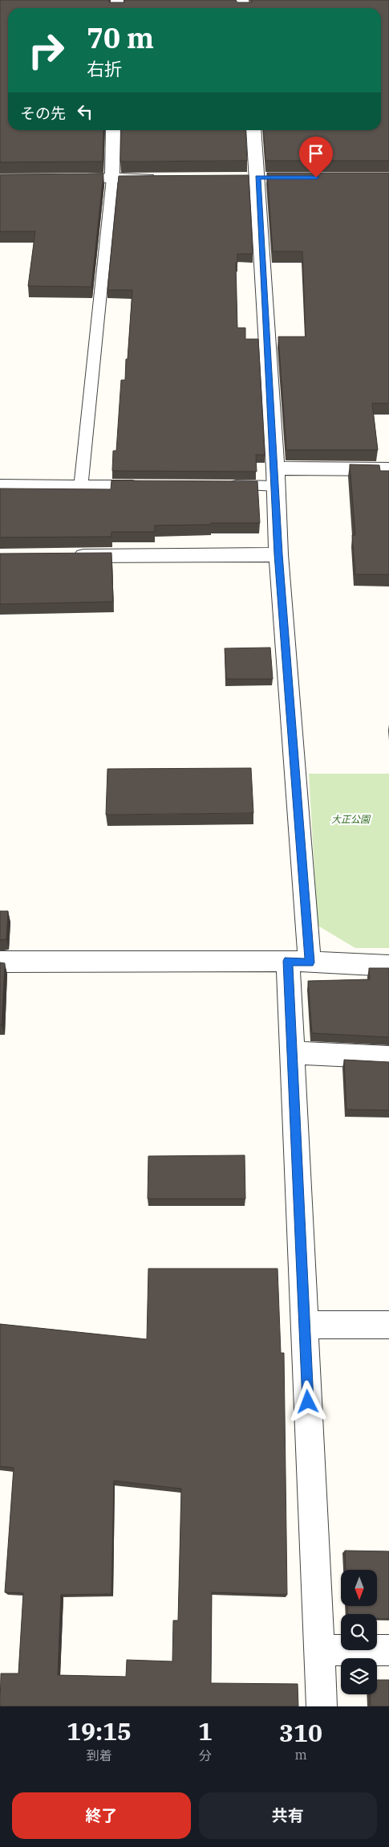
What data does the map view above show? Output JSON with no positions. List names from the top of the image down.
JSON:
{
  "parks": ["大正公園"],
  "north": "bottom",
  "page": {
    "turn": ["70 m", "右折"],
    "then": "その先",
    "eta": [
      "19:15",
      "到着",
      "1",
      "分",
      "310",
      "m"
    ],
    "buttons": ["終了", "共有"]
  }
}
